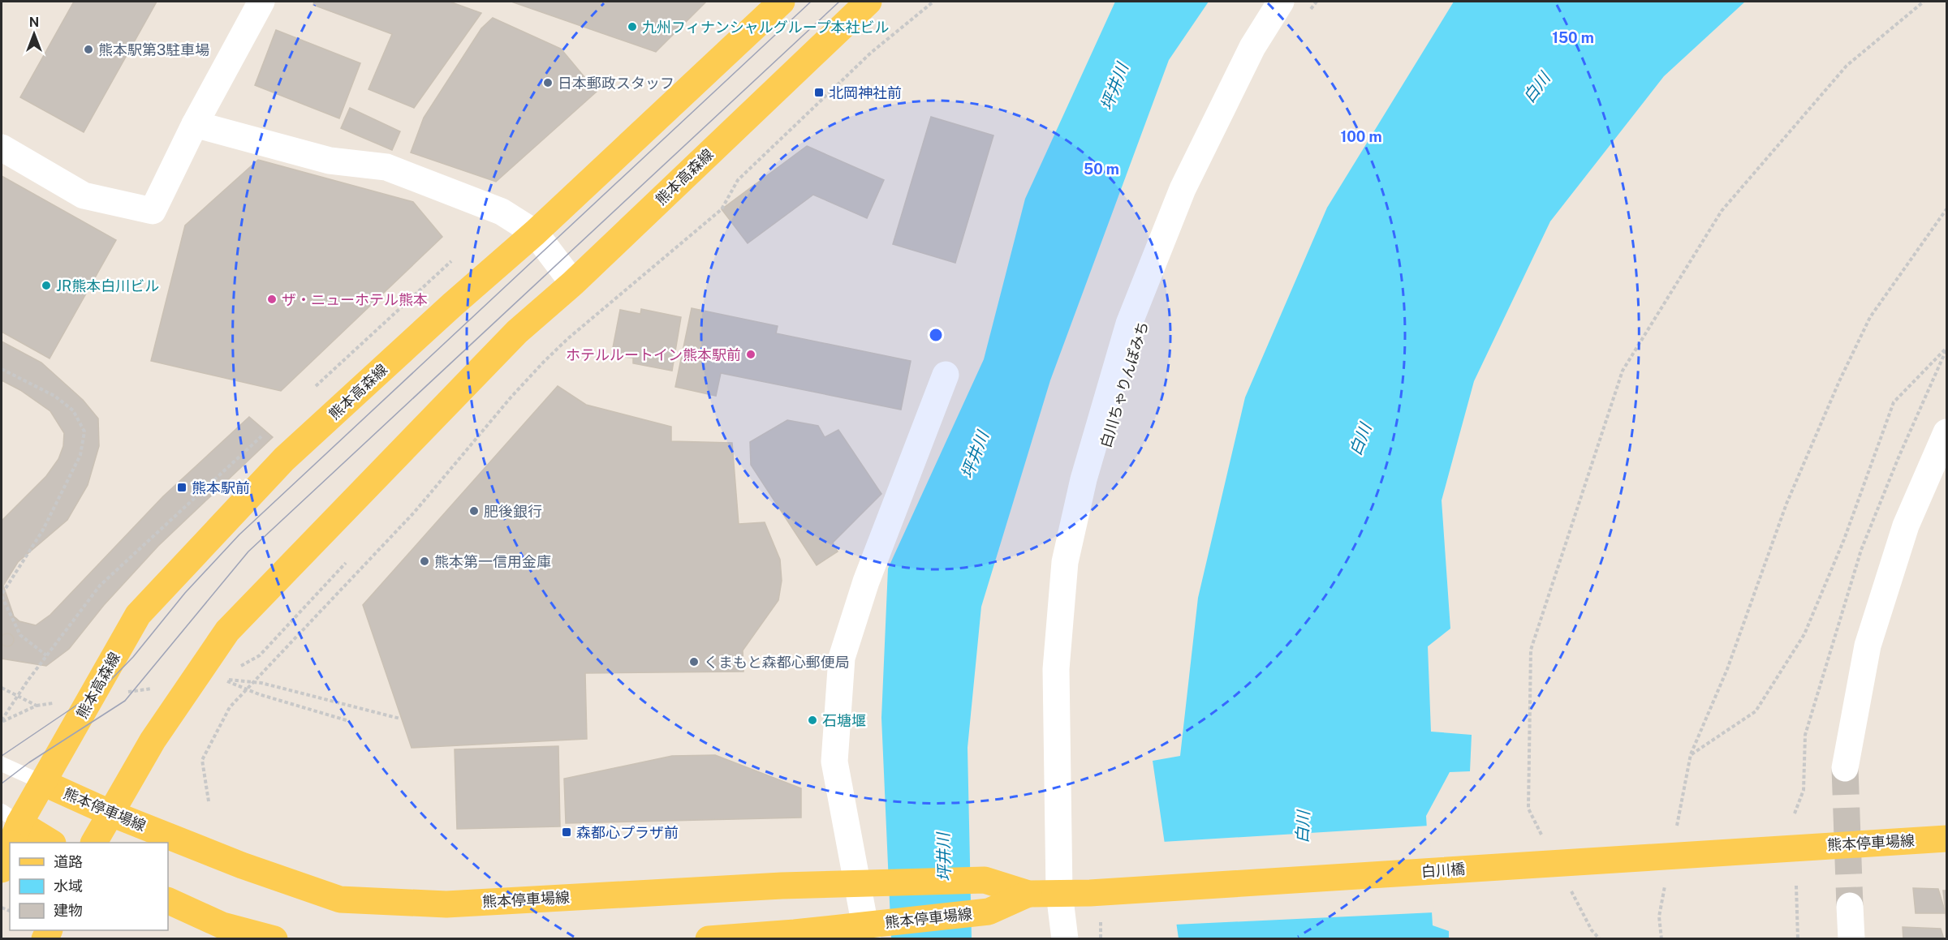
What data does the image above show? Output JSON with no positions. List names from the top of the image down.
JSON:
{
  "streets": {
    "main road": ["熊本高森線", "熊本停車場線", "白川橋"]
  },
  "crossings": [
    ["熊本高森線", "熊本停車場線"],
    ["熊本停車場線", "白川橋"]
  ],
  "water": ["坪井川", "白川"],
  "places": {
    "other": [
      "九州フィナンシャルグループ本社ビル",
      "熊本駅第3駐車場",
      "日本郵政スタッフ",
      "JR熊本白川ビル",
      "ザ・ニューホテル熊本",
      "ホテルルートイン熊本駅前",
      "肥後銀行",
      "熊本第一信用金庫",
      "くまもと森都心郵便局",
      "石塘堰"
    ],
    "transit": ["北岡神社前", "熊本駅前", "森都心プラザ前"]
  },
  "legend": ["道路", "水域", "建物"],
  "north": "top",
  "rings": ["150 m", "100 m", "50 m"]
}
